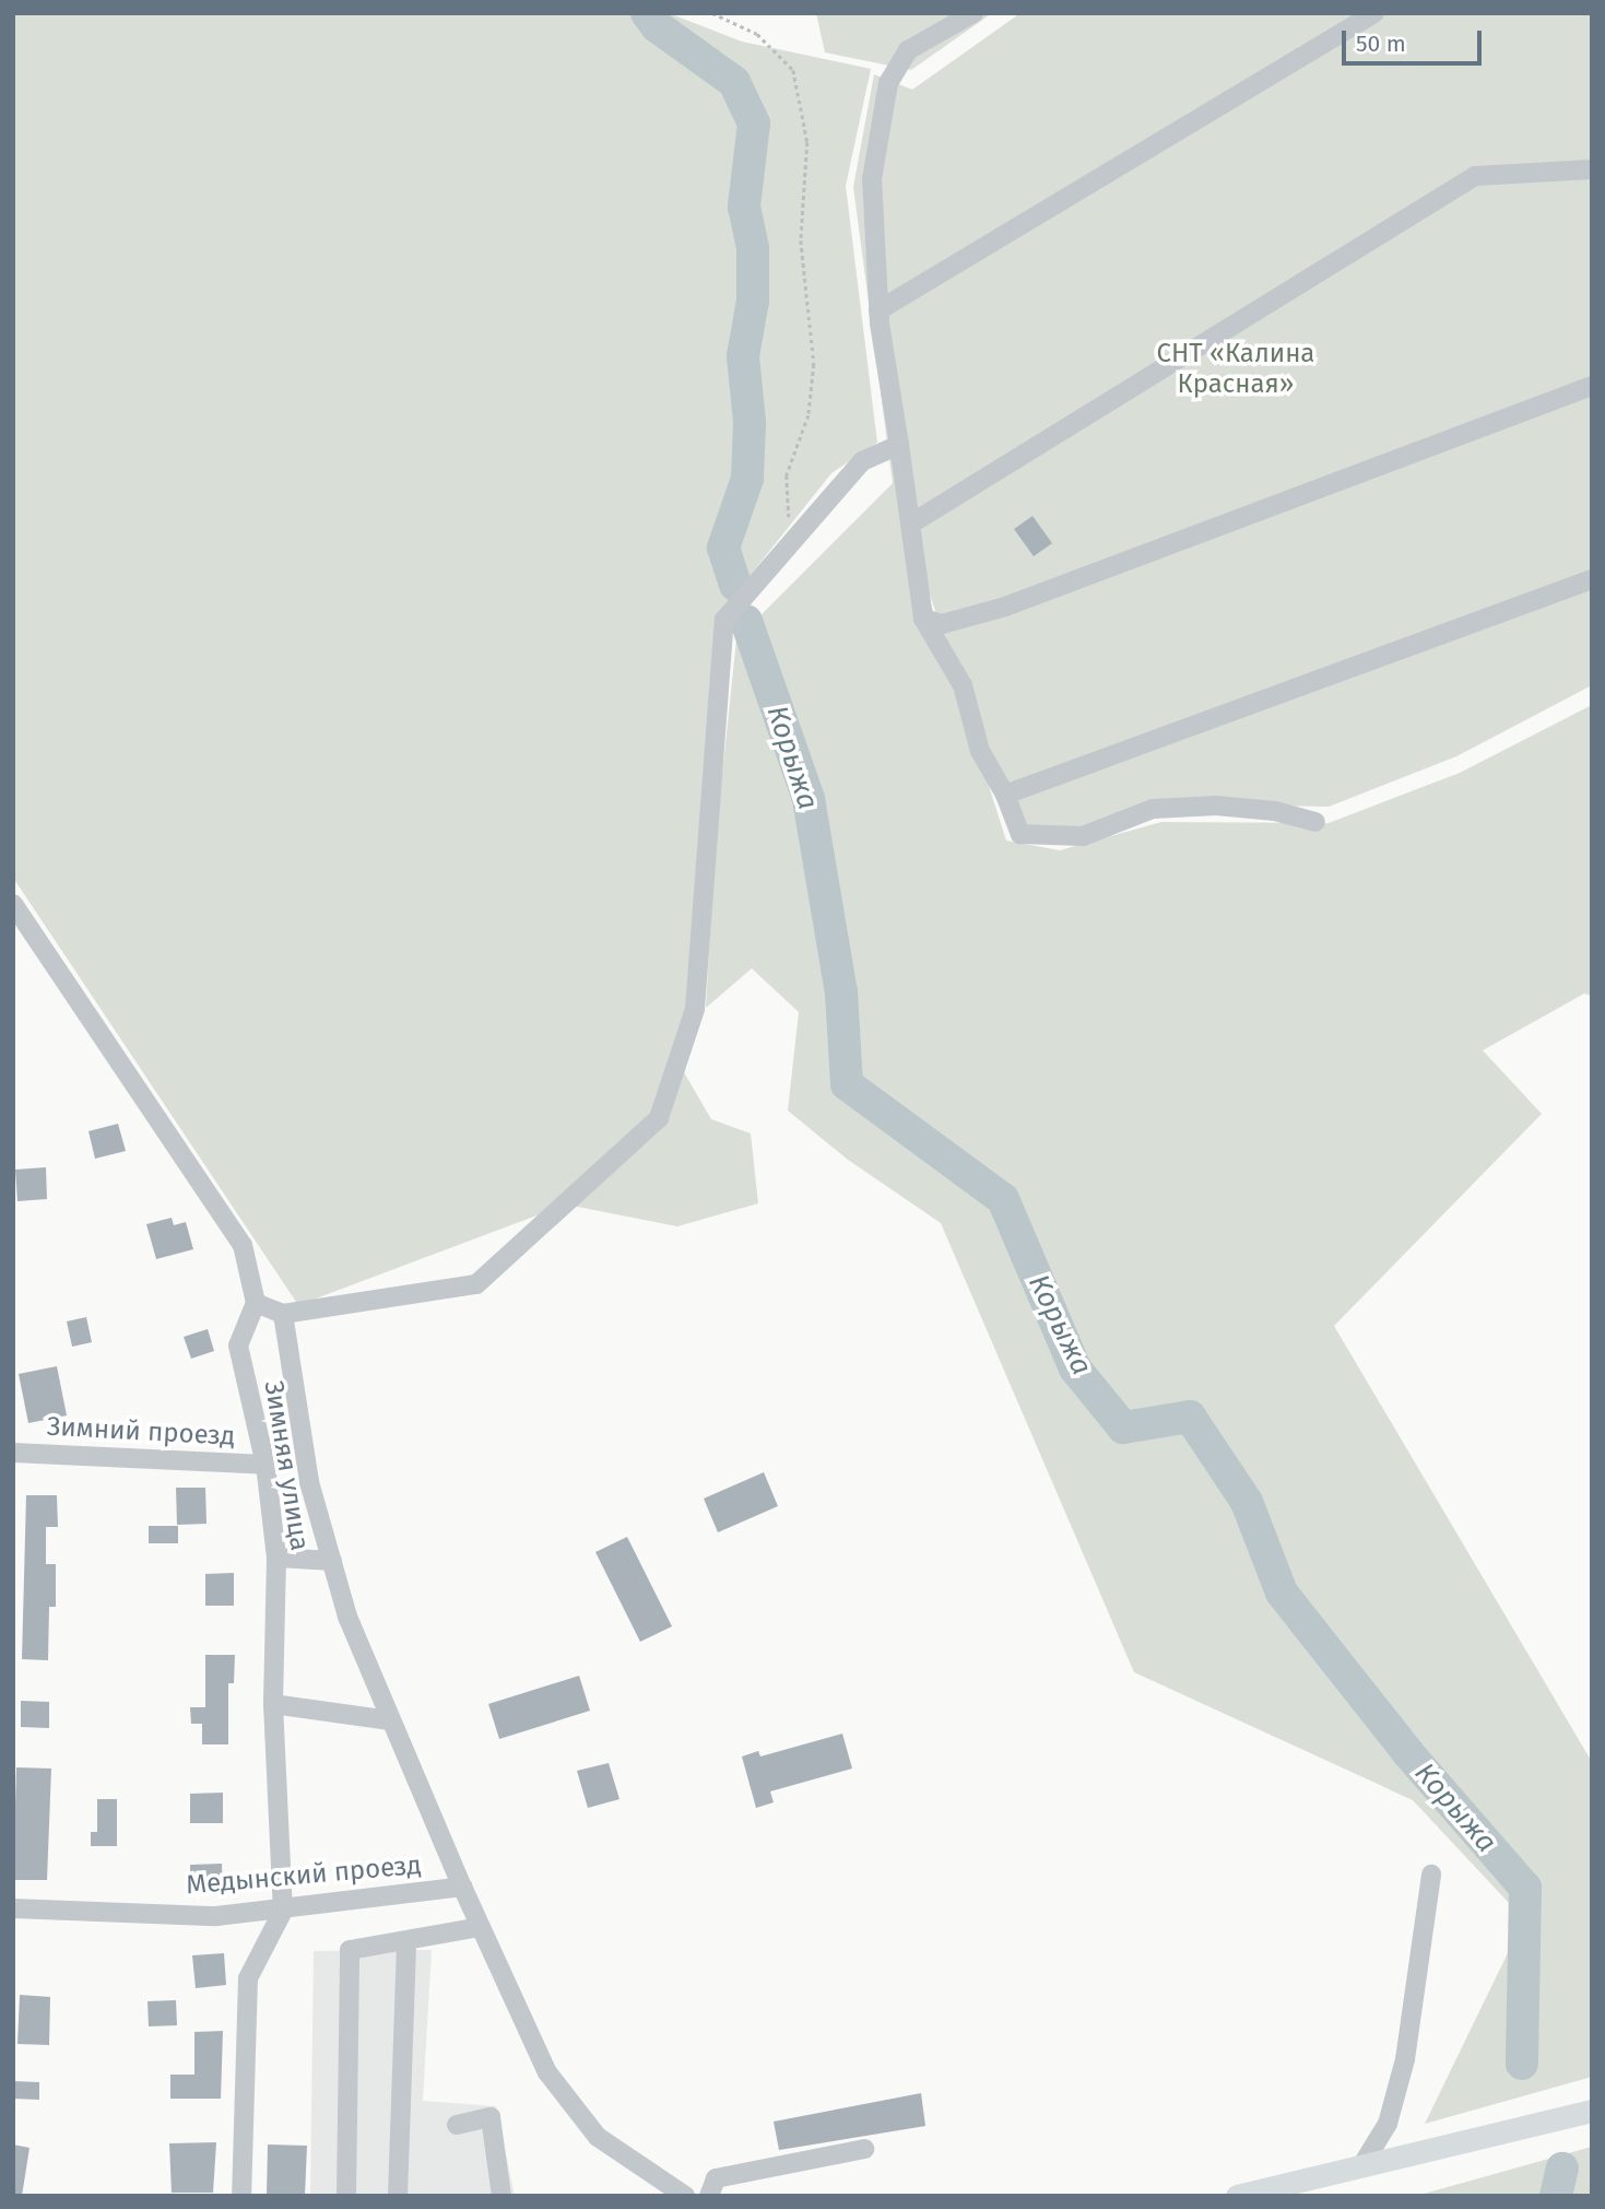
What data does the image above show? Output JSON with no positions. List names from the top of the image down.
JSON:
{
  "streets": {
    "street": ["Зимний проезд", "Зимняя улица", "Медынский проезд"]
  },
  "crossings": [
    ["Зимний проезд", "Зимняя улица"],
    ["Зимняя улица", "Медынский проезд"]
  ],
  "water": ["Корыжа"],
  "parks": ["СНТ «Калина Красная»"],
  "scale_bar": "50 m"
}
